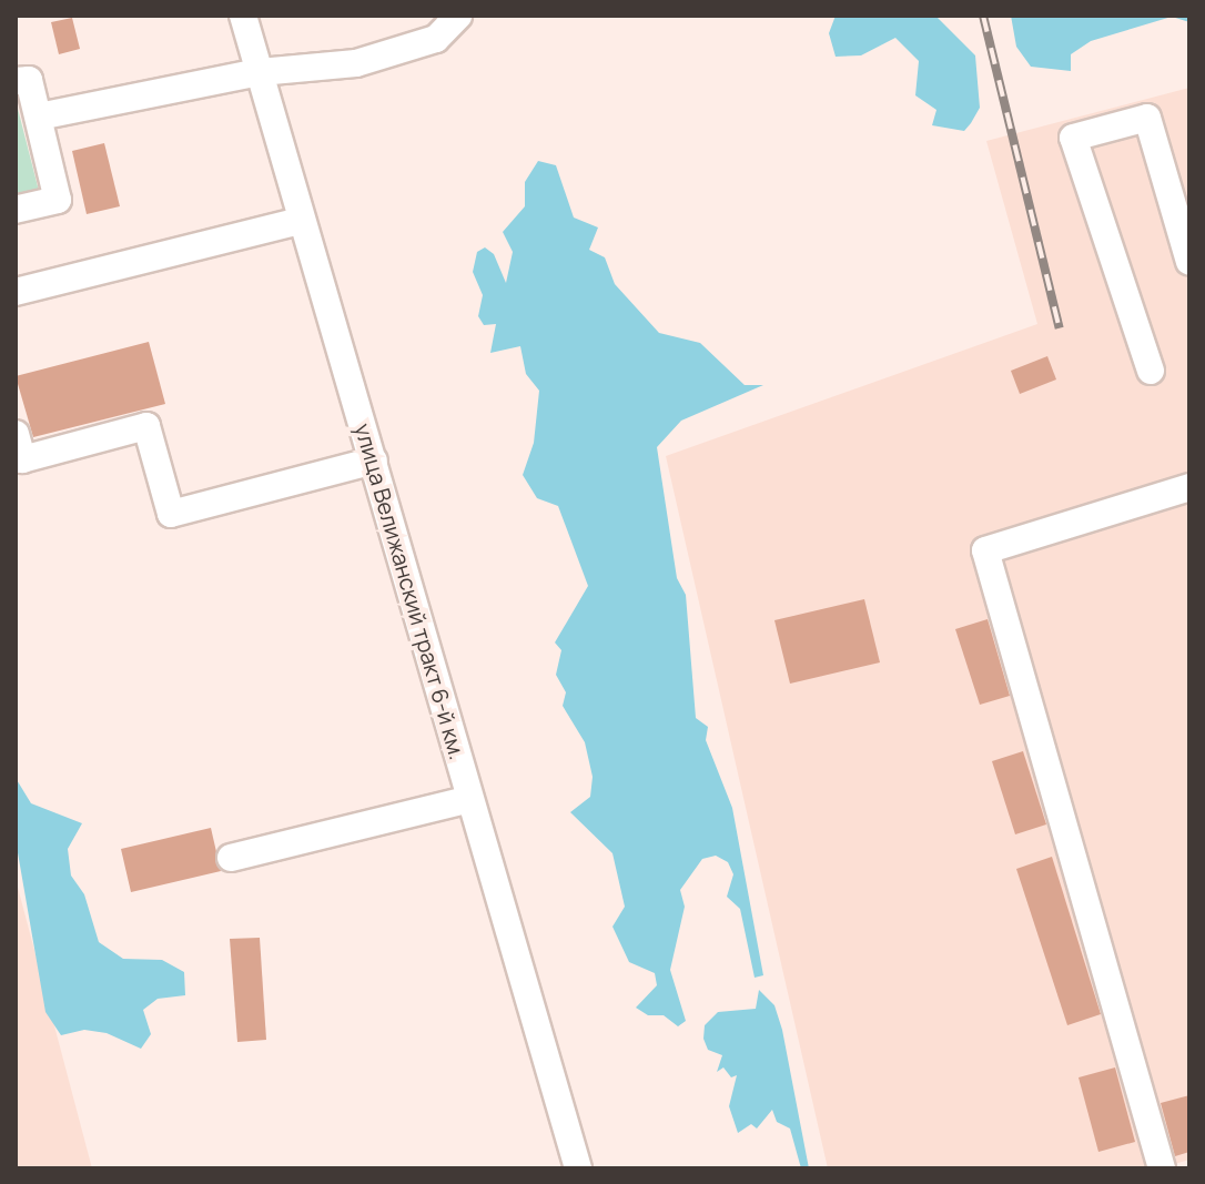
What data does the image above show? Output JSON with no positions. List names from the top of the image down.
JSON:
{
  "streets": {
    "street": ["улица Велижанский тракт 6-й км."]
  }
}
